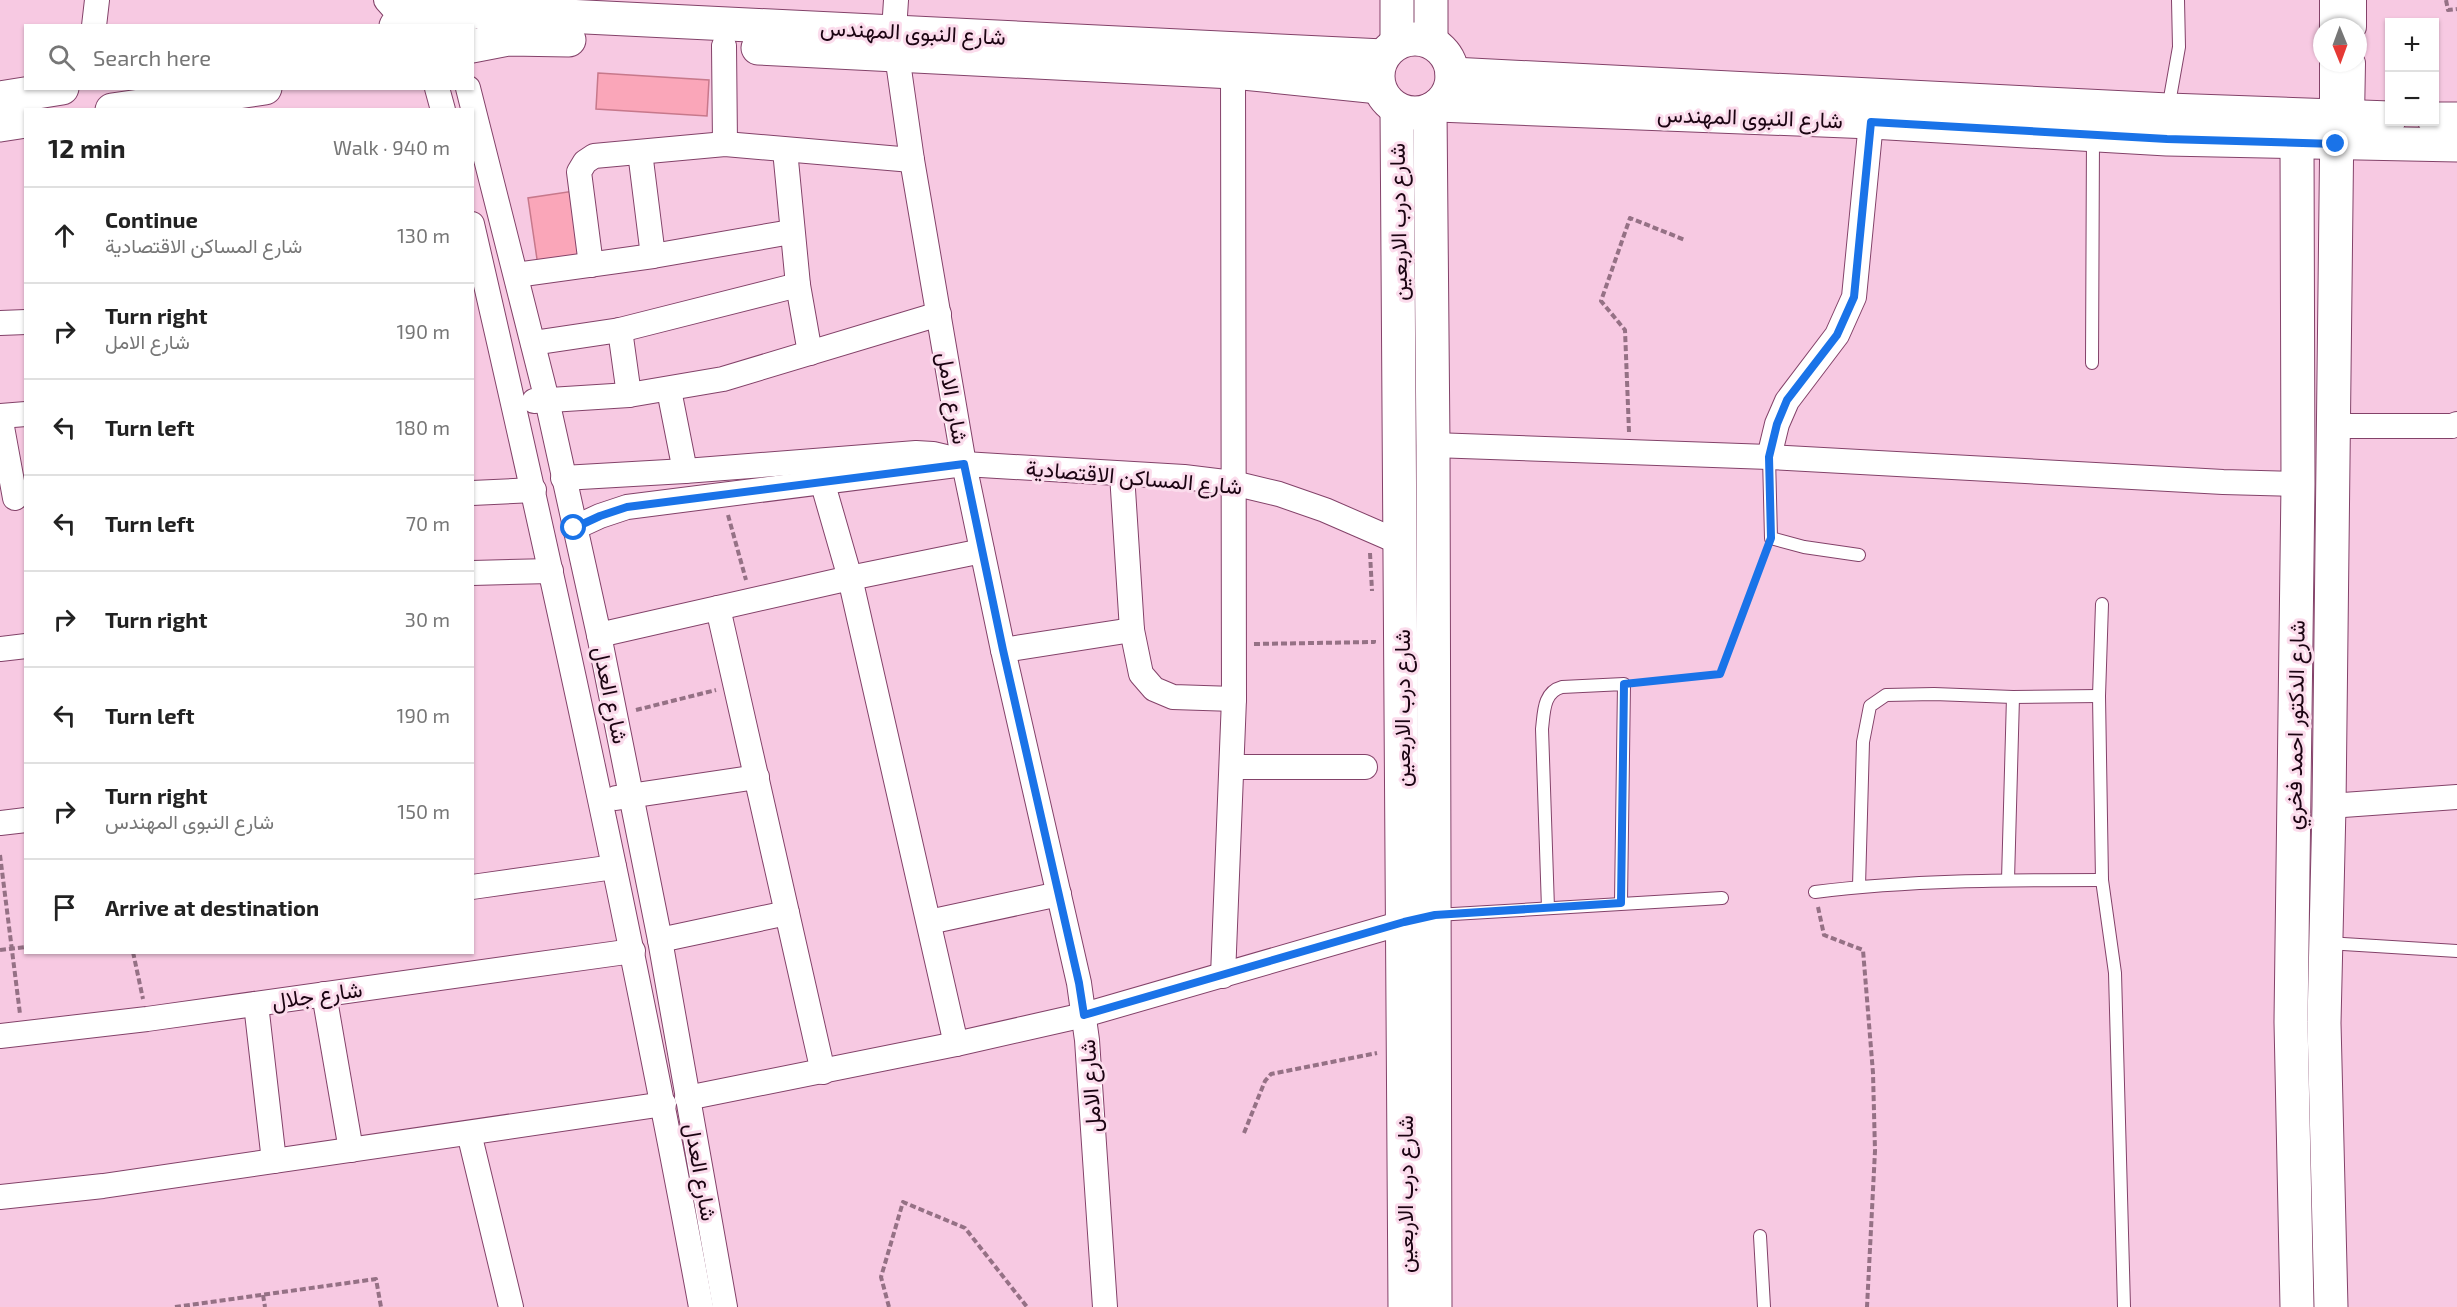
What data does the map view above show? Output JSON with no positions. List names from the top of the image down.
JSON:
{
  "streets": {
    "main road": ["شارع النبوى المهندس", "شارع درب الاربعين", "شارع الدكتور احمد فخري"],
    "street": [
      "شارع الامل",
      "شارع المساكن الاقتصادية",
      "شارع العدل",
      "شارع جلال"
    ]
  },
  "crossings": [
    ["شارع النبوى المهندس", "شارع درب الاربعين"],
    ["شارع النبوى المهندس", "شارع الامل"],
    ["شارع النبوى المهندس", "شارع الدكتور احمد فخري"],
    ["شارع درب الاربعين", "شارع المساكن الاقتصادية"],
    ["شارع الامل", "شارع المساكن الاقتصادية"],
    ["شارع المساكن الاقتصادية", "شارع العدل"],
    ["شارع العدل", "شارع جلال"]
  ],
  "north": "bottom",
  "page": {
    "map_buttons": ["+", "−"],
    "search": "Search here",
    "heading": ["12 min", "Walk · 940 m"],
    "list": [
      ["Continue", "شارع المساكن الاقتصادية", "130 m"],
      ["Turn right", "شارع الامل", "190 m"],
      ["Turn left", "180 m"],
      ["Turn left", "70 m"],
      ["Turn right", "30 m"],
      ["Turn left", "190 m"],
      ["Turn right", "شارع النبوى المهندس", "150 m"],
      "Arrive at destination"
    ]
  }
}
